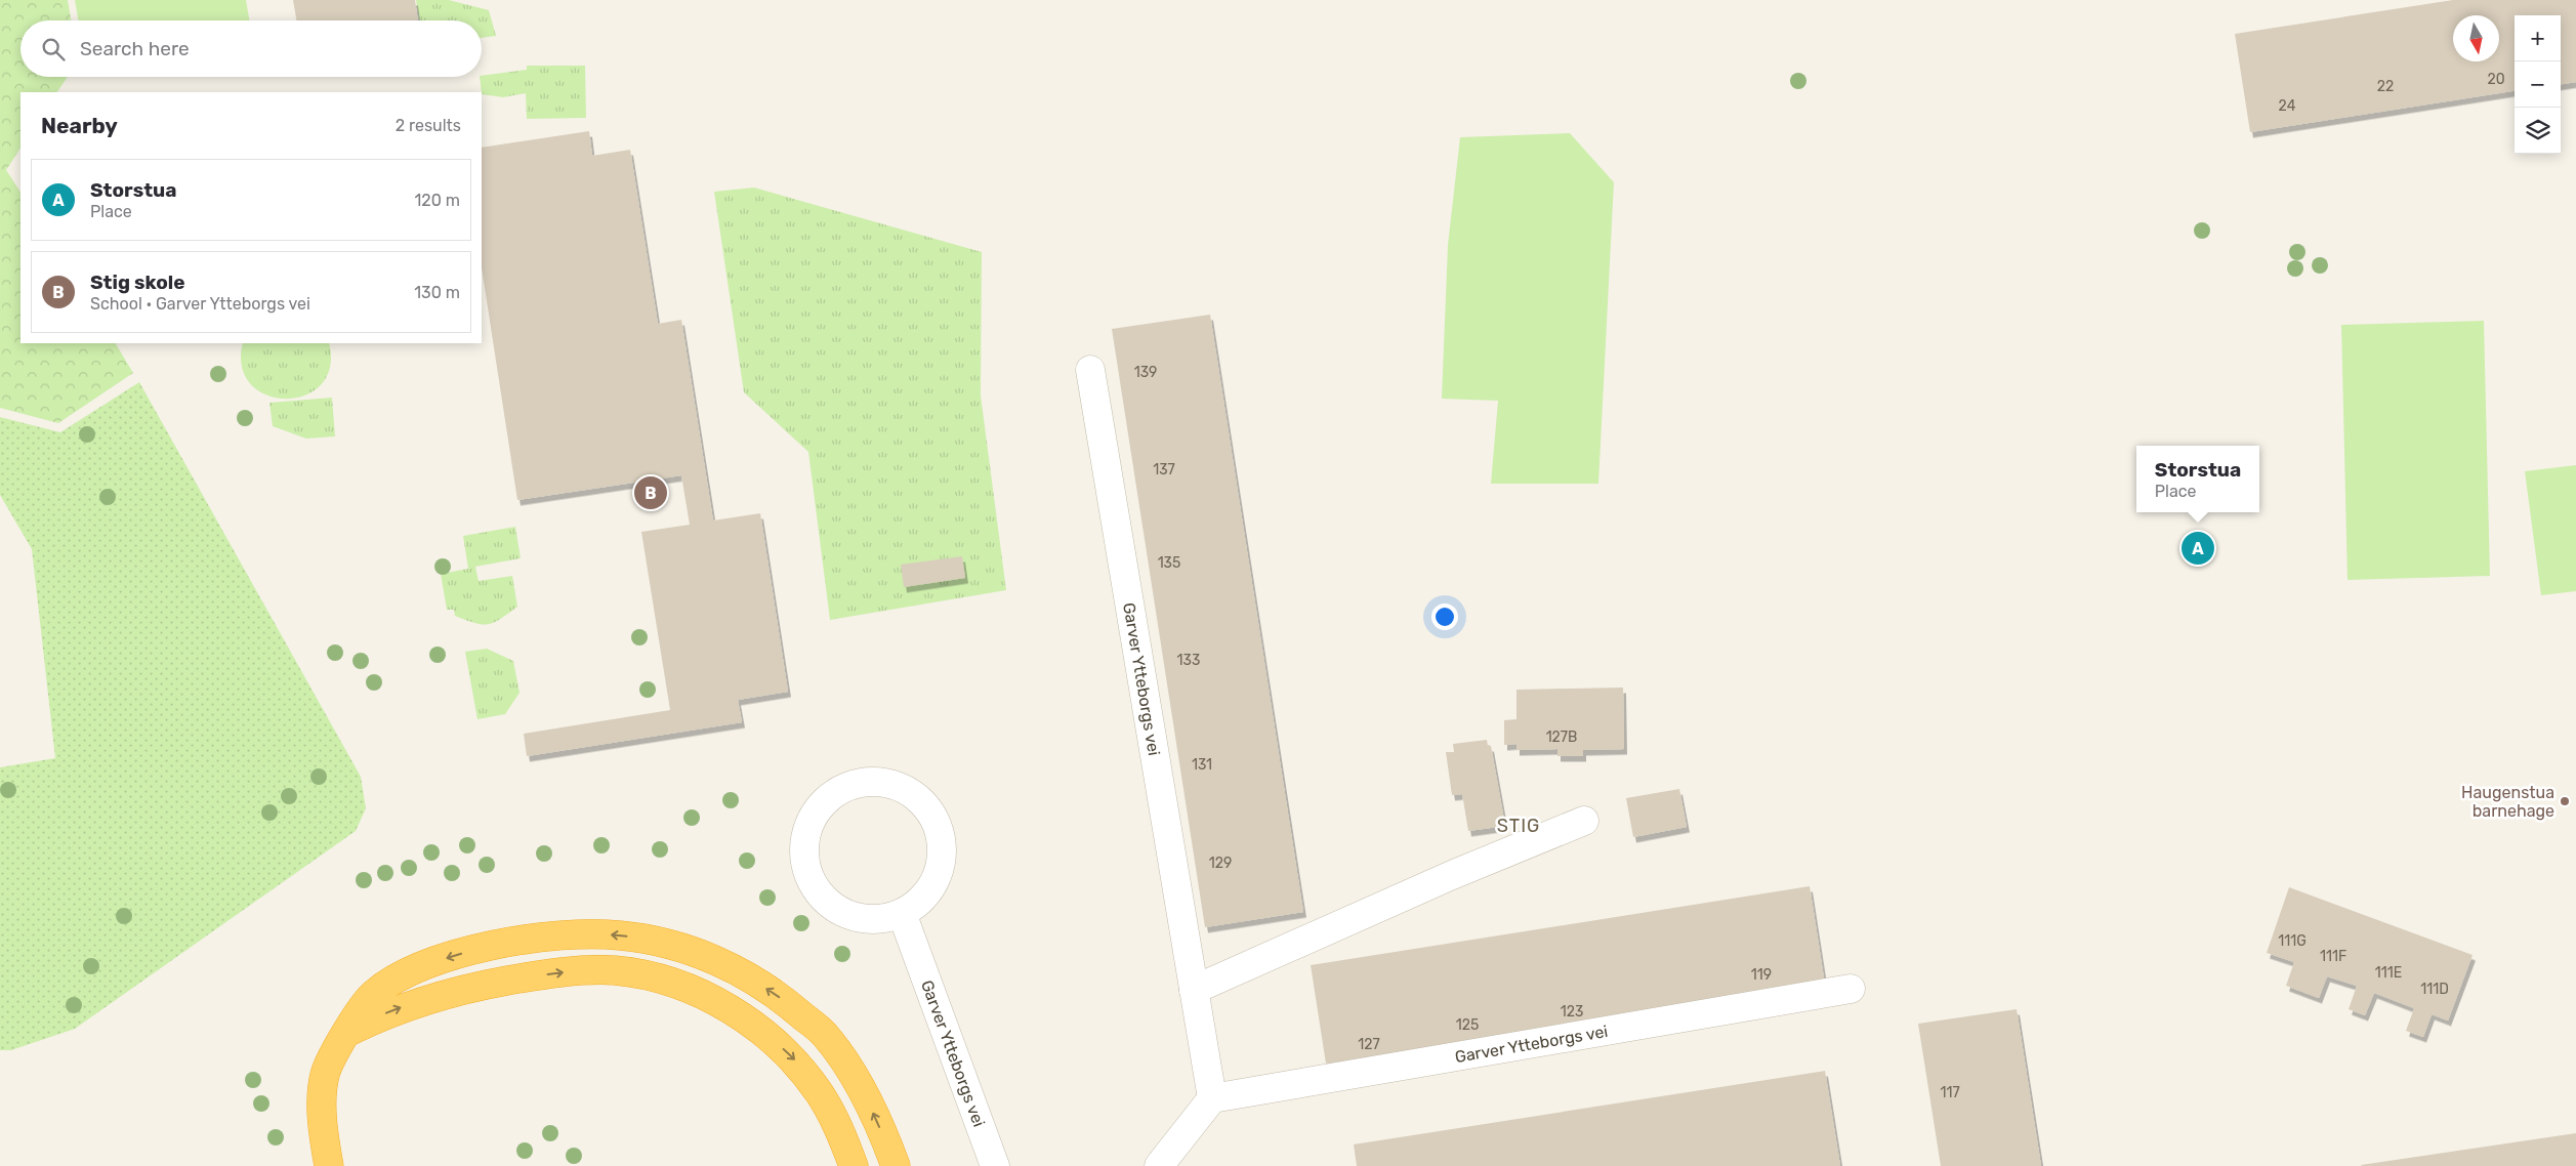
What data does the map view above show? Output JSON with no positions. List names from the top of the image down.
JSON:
{
  "streets": {
    "street": ["Garver Ytteborgs vei"]
  },
  "districts": ["STIG"],
  "places": ["Haugenstua barnehage"],
  "house_numbers": [
    "20",
    "22",
    "24",
    "139",
    "137",
    "135",
    "133",
    "127B",
    "131",
    "129",
    "111G",
    "111F",
    "111E",
    "119",
    "111D",
    "123",
    "125",
    "127",
    "117"
  ],
  "north": "bottom",
  "page": {
    "map_buttons": ["+", "−"],
    "search": "Search here",
    "heading": ["Nearby", "2 results"],
    "list": [
      {
        "mark": "A",
        "name": "Storstua",
        "note": "Place",
        "value": "120 m"
      },
      {
        "mark": "B",
        "name": "Stig skole",
        "note": "School · Garver Ytteborgs vei",
        "value": "130 m"
      }
    ],
    "popup": ["Storstua", "Place"],
    "pins": ["B", "A"]
  }
}
